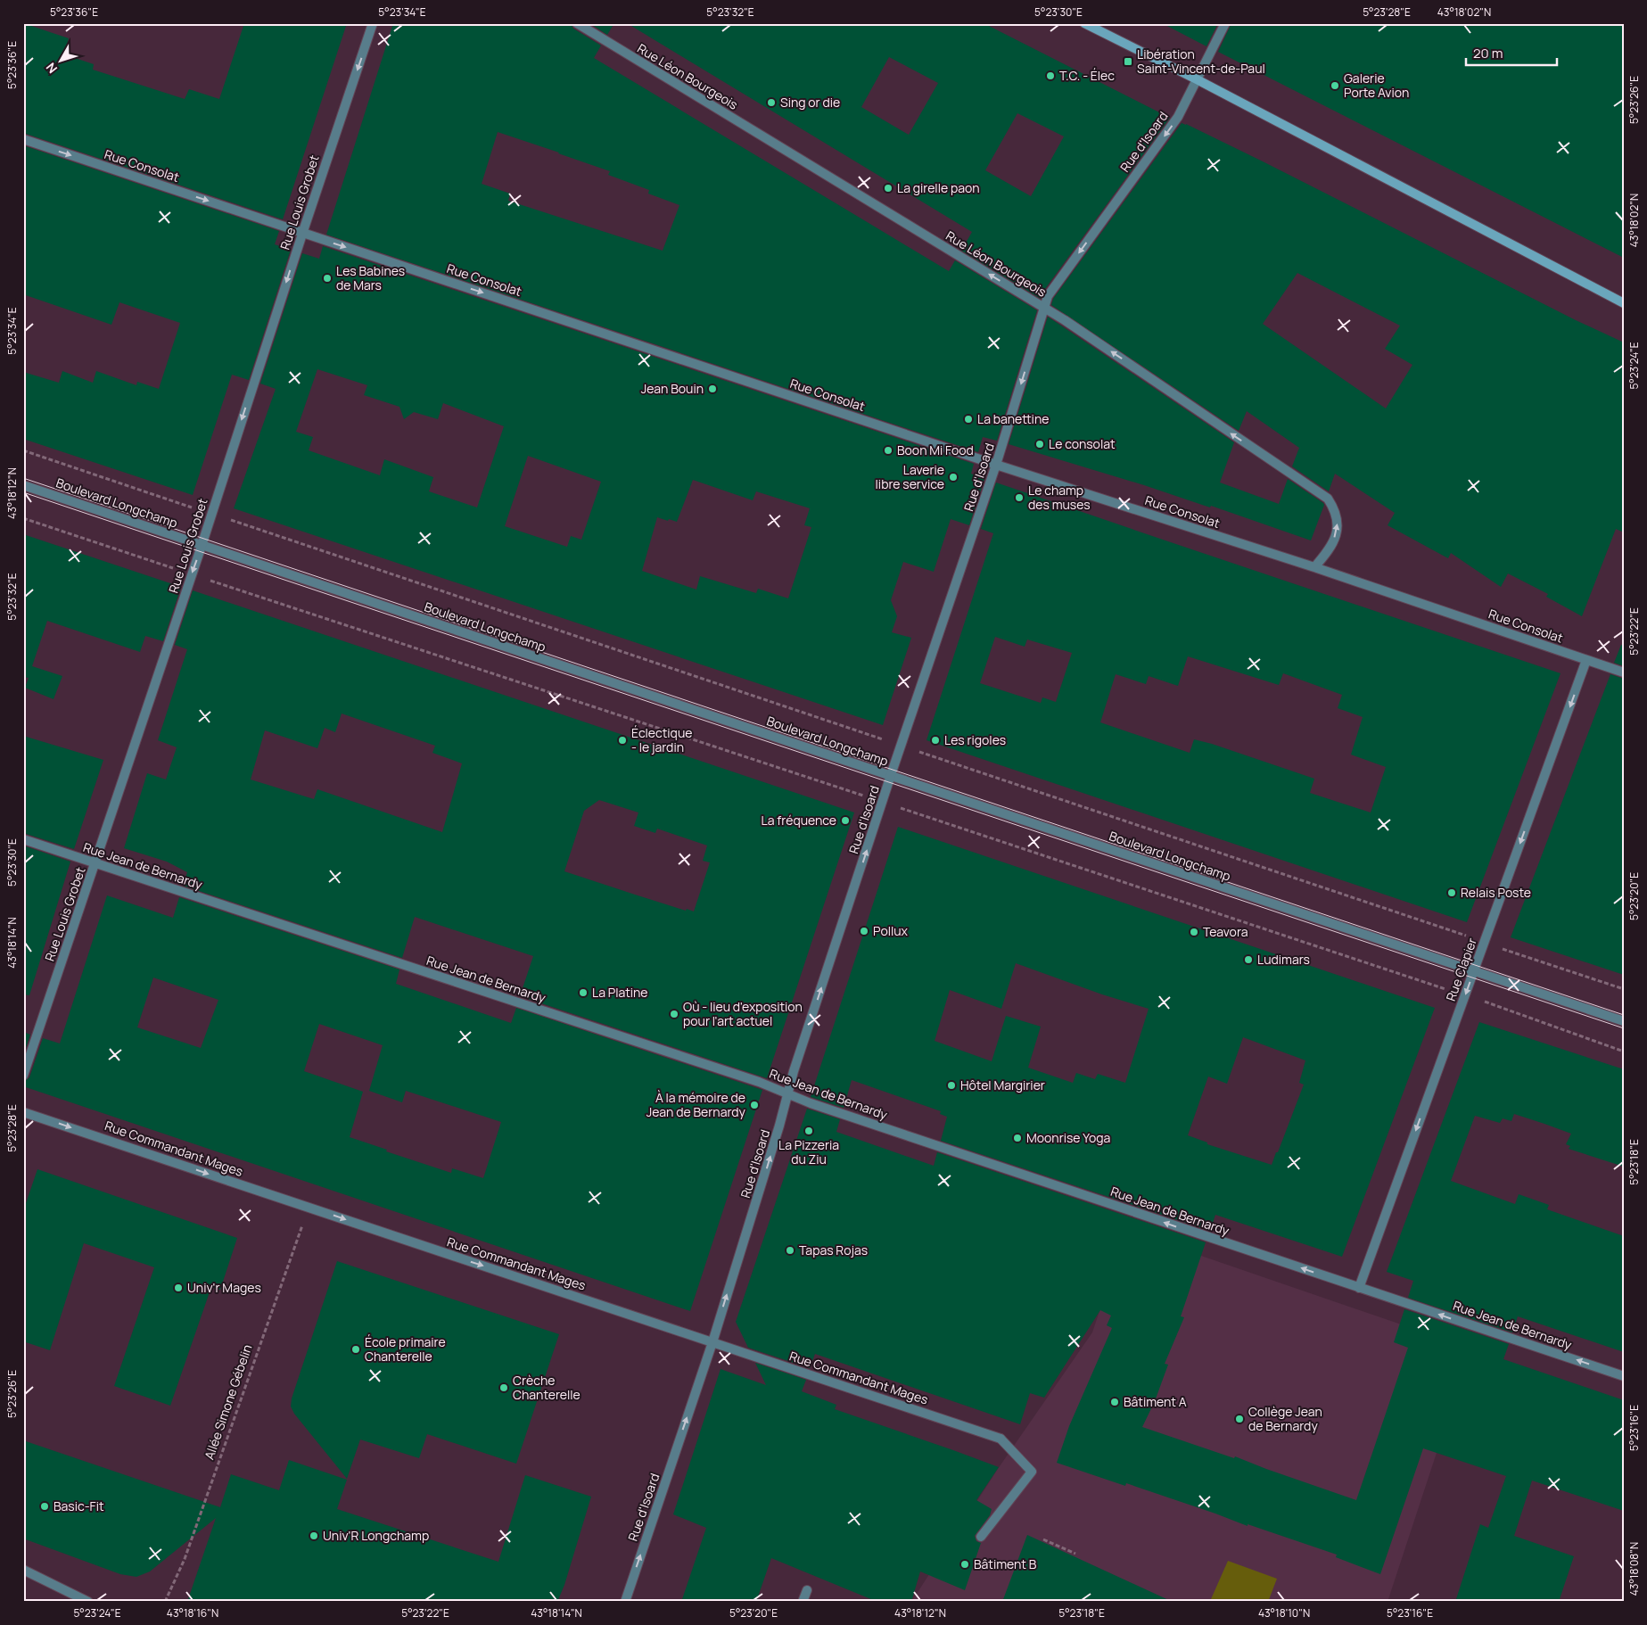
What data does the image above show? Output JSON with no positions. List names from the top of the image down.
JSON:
{
  "streets": {
    "street": [
      "Rue Léon Bourgeois",
      "Rue d'Isoard",
      "Rue Consolat",
      "Rue Louis Grobet",
      "Boulevard Longchamp",
      "Rue Jean de Bernardy",
      "Rue Clapier",
      "Rue Commandant Mages"
    ],
    "path": ["Allée Simone Gébelin"]
  },
  "crossings": [
    ["Rue Léon Bourgeois", "Rue d'Isoard"],
    ["Rue Léon Bourgeois", "Rue Consolat"],
    ["Rue d'Isoard", "Rue Consolat"],
    ["Rue d'Isoard", "Boulevard Longchamp"],
    ["Rue d'Isoard", "Rue Jean de Bernardy"],
    ["Rue d'Isoard", "Rue Commandant Mages"],
    ["Rue Consolat", "Rue Louis Grobet"],
    ["Rue Consolat", "Rue Clapier"],
    ["Rue Louis Grobet", "Boulevard Longchamp"],
    ["Rue Louis Grobet", "Rue Jean de Bernardy"],
    ["Boulevard Longchamp", "Rue Clapier"],
    ["Rue Jean de Bernardy", "Rue Clapier"],
    ["Rue Commandant Mages", "Allée Simone Gébelin"]
  ],
  "one_way": [
    "Rue Léon Bourgeois",
    "Rue Consolat",
    "Rue Louis Grobet",
    "Rue Jean de Bernardy",
    "Rue Clapier",
    "Rue Commandant Mages"
  ],
  "places": {
    "transit": ["Libération Saint-Vincent-de-Paul"],
    "other": [
      "T.C. - Élec",
      "Galerie Porte Avion",
      "Sing or die",
      "La girelle paon",
      "Les Babines de Mars",
      "Jean Bouin",
      "La banettine",
      "Le consolat",
      "Boon Mi Food",
      "Laverie libre service",
      "Le champ des muses",
      "Éclectique - le jardin",
      "Les rigoles",
      "La fréquence",
      "Relais Poste",
      "Pollux",
      "Teavora",
      "Ludimars",
      "La Platine",
      "Où - lieu d'exposition pour l'art actuel",
      "Hôtel Margirier",
      "À la mémoire de Jean de Bernardy",
      "La Pizzeria du Ziu",
      "Moonrise Yoga",
      "Tapas Rojas",
      "Univ'r Mages",
      "École primaire Chanterelle",
      "Crèche Chanterelle",
      "Bâtiment A",
      "Collège Jean de Bernardy",
      "Basic-Fit",
      "Univ'R Longchamp",
      "Bâtiment B"
    ]
  },
  "scale_bar": "20 m",
  "north": "bottom left",
  "coordinates": [
    "5°23'36\"E",
    "5°23'34\"E",
    "5°23'32\"E",
    "5°23'30\"E",
    "5°23'28\"E",
    "43°18'02\"N",
    "5°23'26\"E",
    "5°23'24\"E",
    "43°18'12\"N",
    "5°23'22\"E",
    "5°23'20\"E",
    "43°18'14\"N",
    "5°23'18\"E",
    "5°23'16\"E",
    "43°18'08\"N",
    "43°18'16\"N",
    "43°18'10\"N"
  ]
}
